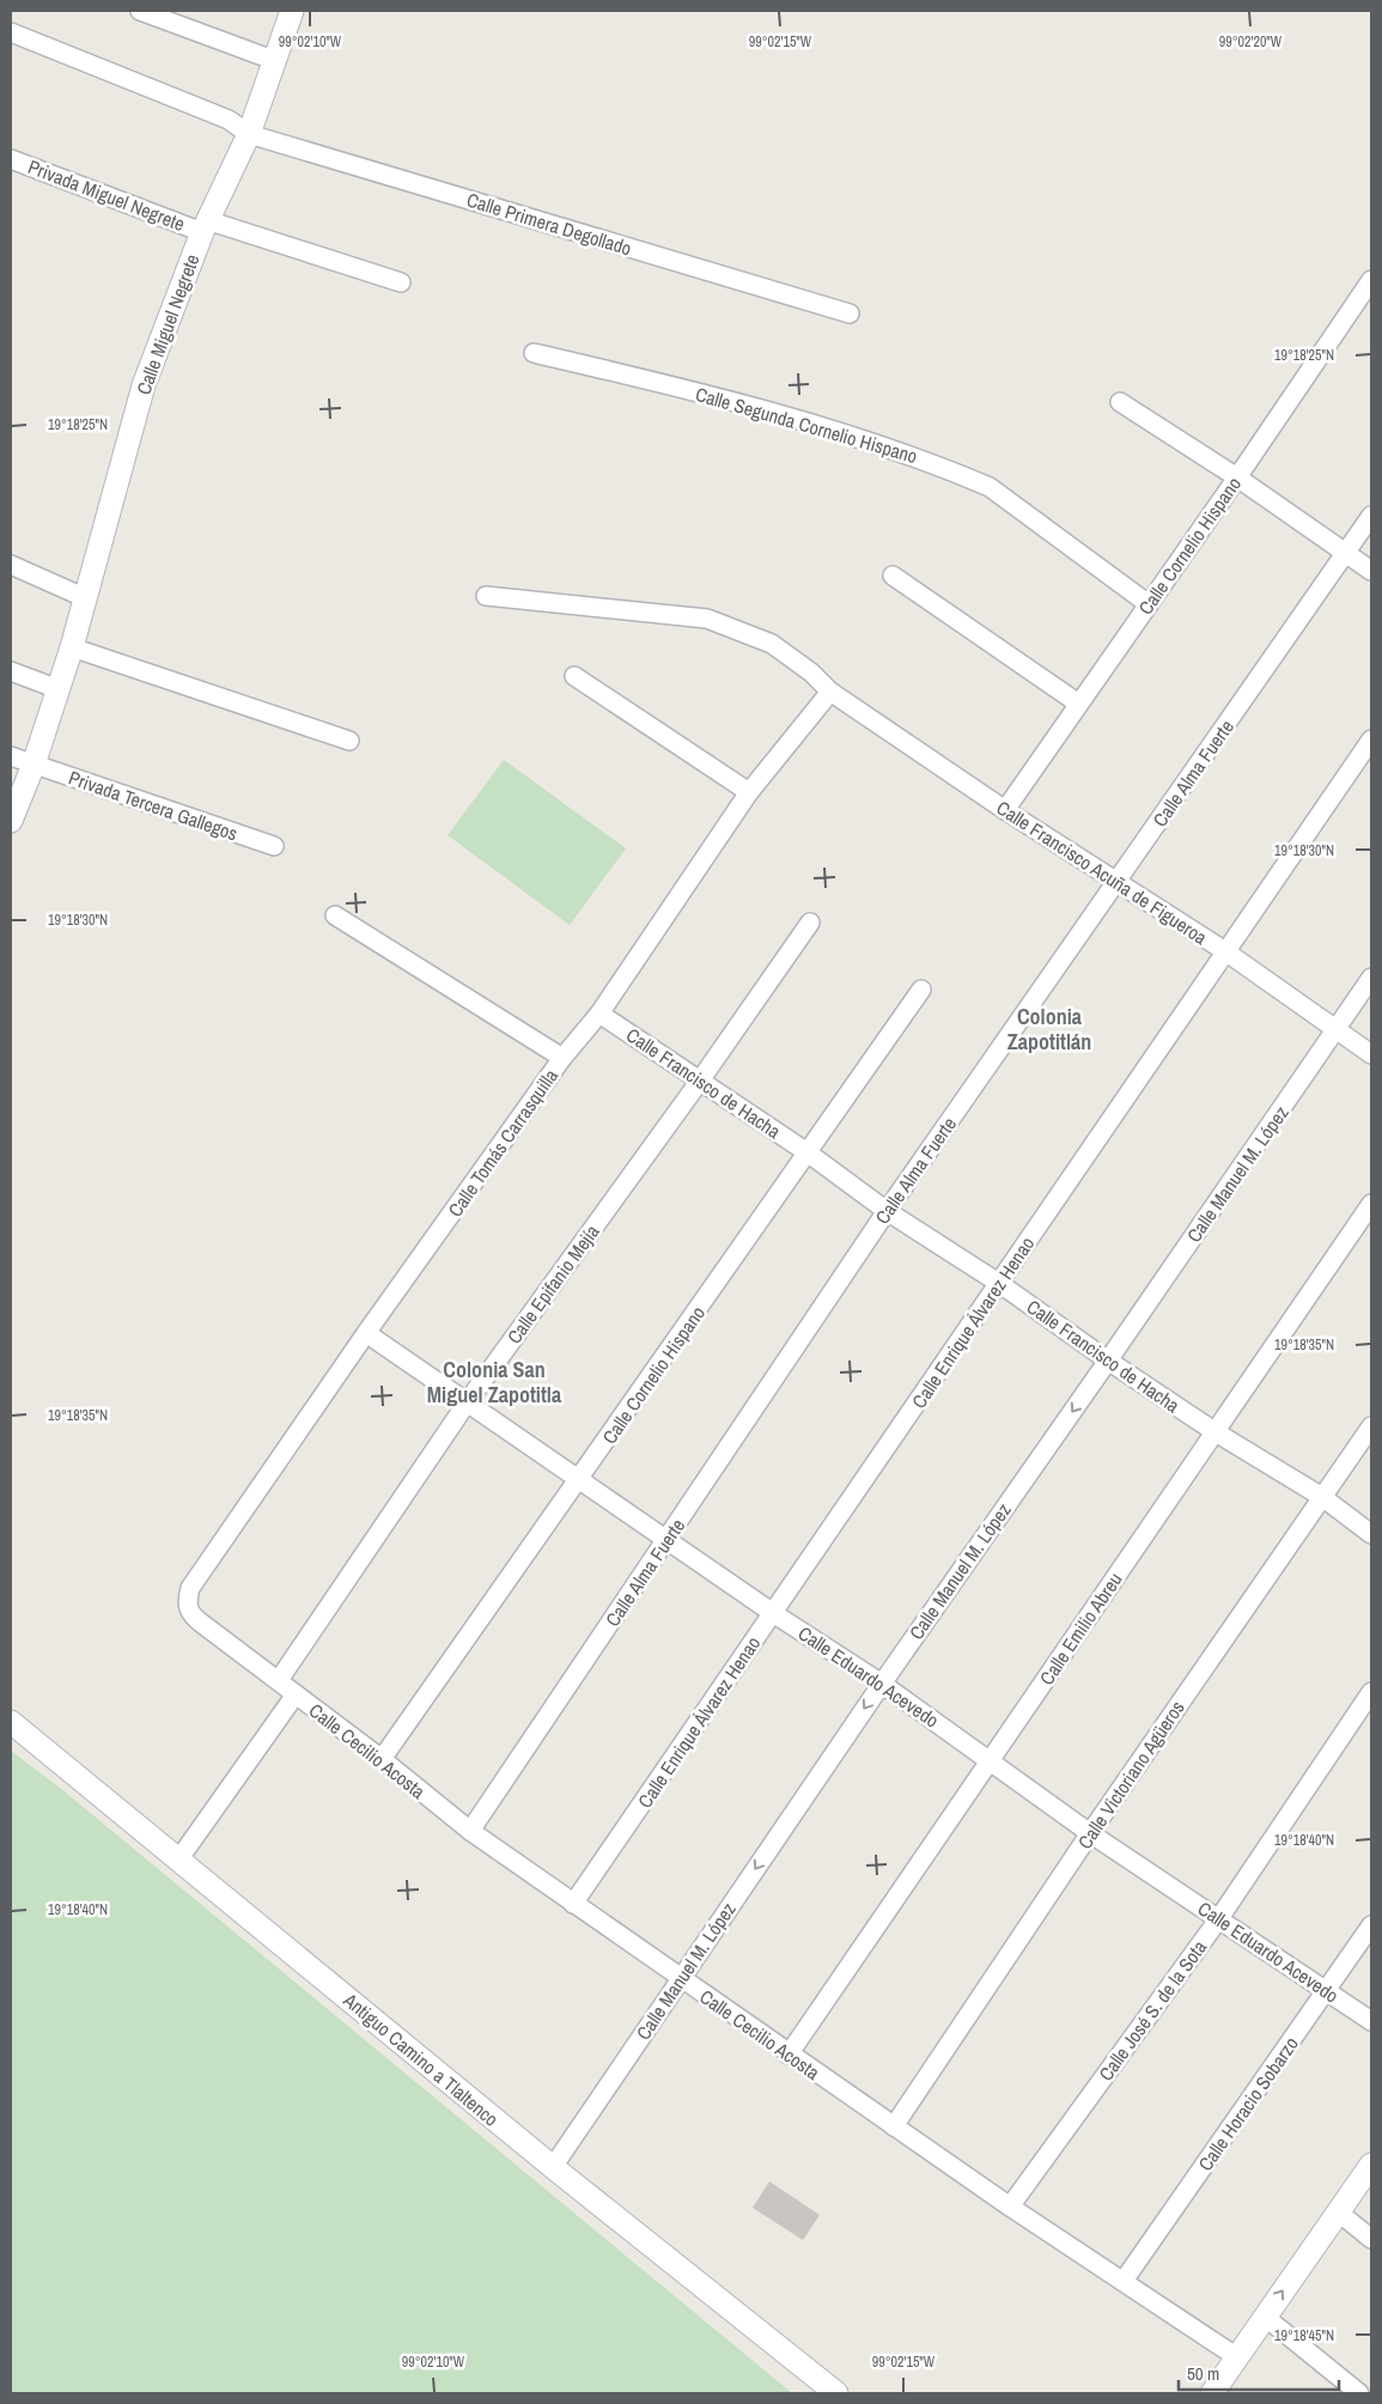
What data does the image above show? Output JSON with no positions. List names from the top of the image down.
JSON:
{
  "streets": {
    "street": [
      "Privada Miguel Negrete",
      "Calle Primera Degollado",
      "Calle Miguel Negrete",
      "Calle Segunda Cornelio Hispano",
      "Calle Cornelio Hispano",
      "Calle Alma Fuerte",
      "Privada Tercera Gallegos",
      "Calle Francisco Acuña de Figueroa",
      "Calle Francisco de Hacha",
      "Calle Tomás Carrasquilla",
      "Calle Manuel M. López",
      "Calle Epifanio Mejía",
      "Calle Enrique Álvarez Henao",
      "Calle Emilio Abreu",
      "Calle Eduardo Acevedo",
      "Calle Cecilio Acosta",
      "Calle Victoriano Agüeros",
      "Calle José S. de la Sota",
      "Antiguo Camino a Tlaltenco",
      "Calle Horacio Sobarzo"
    ]
  },
  "crossings": [
    ["Privada Miguel Negrete", "Calle Miguel Negrete"],
    ["Calle Primera Degollado", "Calle Miguel Negrete"],
    ["Calle Miguel Negrete", "Privada Tercera Gallegos"],
    ["Calle Segunda Cornelio Hispano", "Calle Cornelio Hispano"],
    ["Calle Cornelio Hispano", "Calle Francisco Acuña de Figueroa"],
    ["Calle Cornelio Hispano", "Calle Francisco de Hacha"],
    ["Calle Cornelio Hispano", "Calle Eduardo Acevedo"],
    ["Calle Cornelio Hispano", "Calle Cecilio Acosta"],
    ["Calle Alma Fuerte", "Calle Francisco Acuña de Figueroa"],
    ["Calle Alma Fuerte", "Calle Francisco de Hacha"],
    ["Calle Alma Fuerte", "Calle Eduardo Acevedo"],
    ["Calle Alma Fuerte", "Calle Cecilio Acosta"],
    ["Calle Francisco Acuña de Figueroa", "Calle Tomás Carrasquilla"],
    ["Calle Francisco Acuña de Figueroa", "Calle Manuel M. López"],
    ["Calle Francisco Acuña de Figueroa", "Calle Enrique Álvarez Henao"],
    ["Calle Francisco de Hacha", "Calle Tomás Carrasquilla"],
    ["Calle Francisco de Hacha", "Calle Manuel M. López"],
    ["Calle Francisco de Hacha", "Calle Epifanio Mejía"],
    ["Calle Francisco de Hacha", "Calle Enrique Álvarez Henao"],
    ["Calle Francisco de Hacha", "Calle Emilio Abreu"],
    ["Calle Francisco de Hacha", "Calle Victoriano Agüeros"],
    ["Calle Tomás Carrasquilla", "Calle Eduardo Acevedo"],
    ["Calle Tomás Carrasquilla", "Calle Cecilio Acosta"],
    ["Calle Manuel M. López", "Calle Eduardo Acevedo"],
    ["Calle Manuel M. López", "Calle Cecilio Acosta"],
    ["Calle Manuel M. López", "Antiguo Camino a Tlaltenco"],
    ["Calle Epifanio Mejía", "Calle Eduardo Acevedo"],
    ["Calle Epifanio Mejía", "Calle Cecilio Acosta"],
    ["Calle Enrique Álvarez Henao", "Calle Eduardo Acevedo"],
    ["Calle Enrique Álvarez Henao", "Calle Cecilio Acosta"],
    ["Calle Emilio Abreu", "Calle Eduardo Acevedo"],
    ["Calle Emilio Abreu", "Calle Cecilio Acosta"],
    ["Calle Eduardo Acevedo", "Calle Victoriano Agüeros"],
    ["Calle Eduardo Acevedo", "Calle José S. de la Sota"],
    ["Calle Eduardo Acevedo", "Calle Horacio Sobarzo"],
    ["Calle Cecilio Acosta", "Calle Victoriano Agüeros"],
    ["Calle Cecilio Acosta", "Calle José S. de la Sota"],
    ["Calle Cecilio Acosta", "Calle Horacio Sobarzo"]
  ],
  "one_way": ["Calle Manuel M. López"],
  "districts": ["Colonia Zapotitlán", "Colonia San Miguel Zapotitla"],
  "scale_bar": "50 m",
  "coordinates": [
    "99°02'20\"W",
    "99°02'10\"W",
    "99°02'15\"W",
    "19°18'25\"N",
    "19°18'30\"N",
    "19°18'35\"N",
    "19°18'40\"N",
    "19°18'45\"N"
  ]
}
